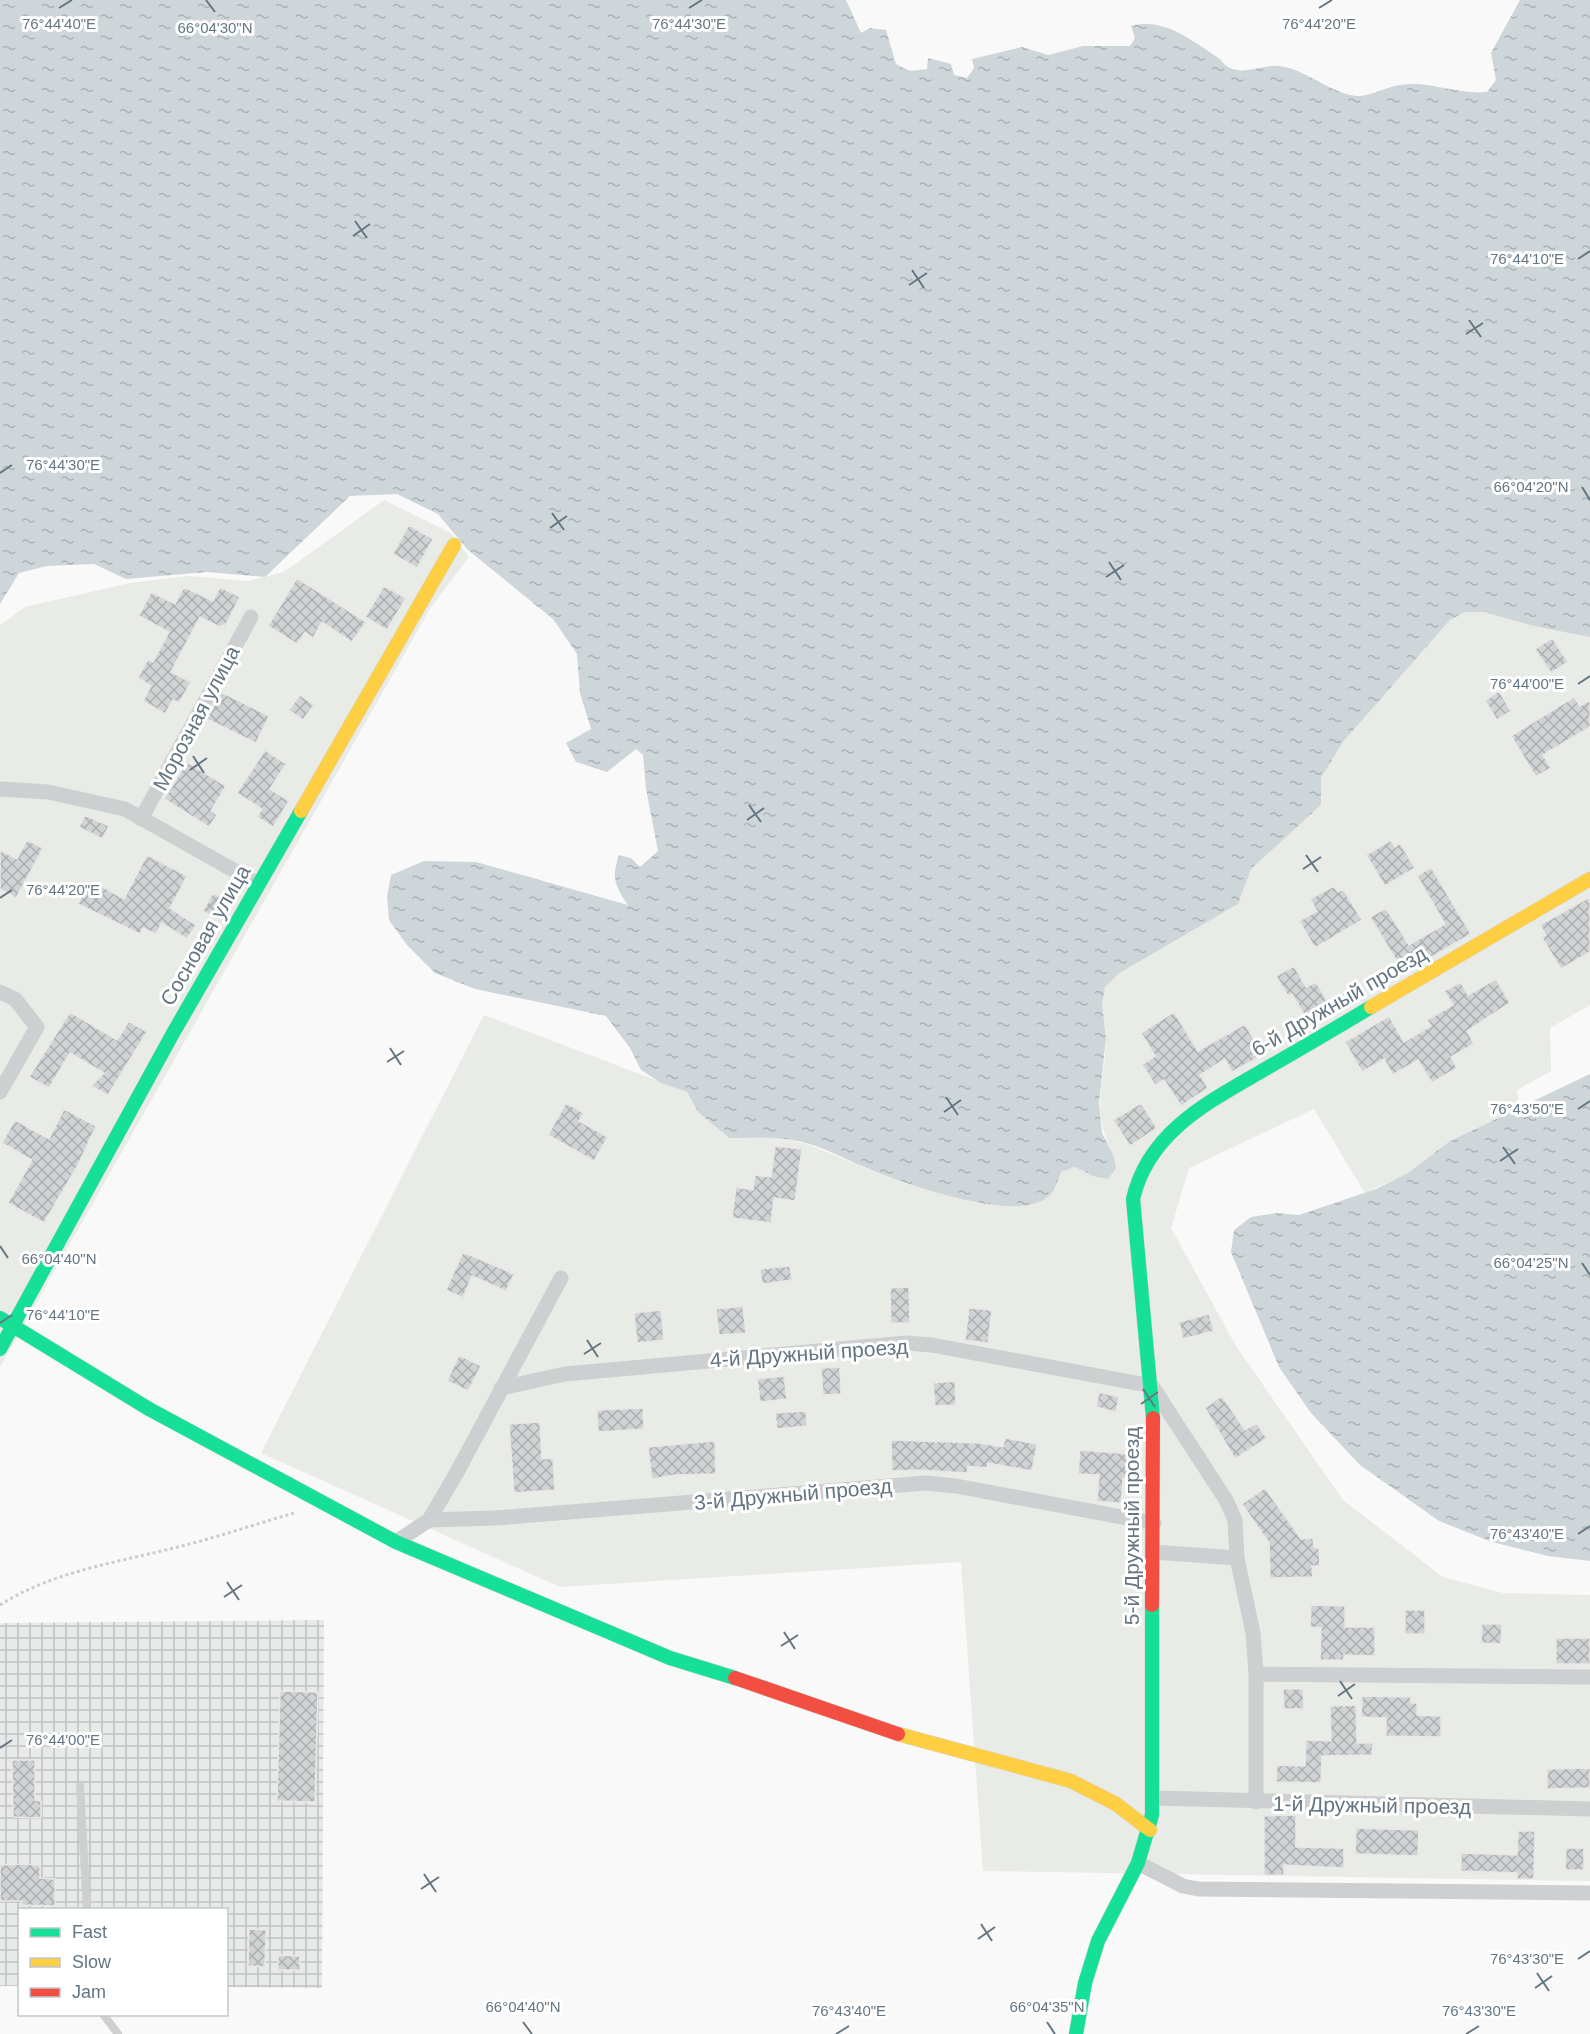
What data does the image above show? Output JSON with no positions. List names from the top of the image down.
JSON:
{
  "streets": {
    "street": [
      "Морозная улица",
      "Сосновая улица",
      "6-й Дружный проезд",
      "4-й Дружный проезд",
      "3-й Дружный проезд",
      "5-й Дружный проезд",
      "1-й Дружный проезд"
    ]
  },
  "crossings": [
    ["6-й Дружный проезд", "5-й Дружный проезд"],
    ["4-й Дружный проезд", "5-й Дружный проезд"],
    ["3-й Дружный проезд", "5-й Дружный проезд"],
    ["5-й Дружный проезд", "1-й Дружный проезд"]
  ],
  "legend": ["Fast", "Slow", "Jam"],
  "coordinates": [
    "76°44'40\"E",
    "76°44'30\"E",
    "76°44'20\"E",
    "66°04'30\"N",
    "76°44'10\"E",
    "66°04'20\"N",
    "76°44'00\"E",
    "76°43'50\"E",
    "66°04'40\"N",
    "66°04'25\"N",
    "76°43'40\"E",
    "76°43'30\"E",
    "66°04'35\"N"
  ]
}
